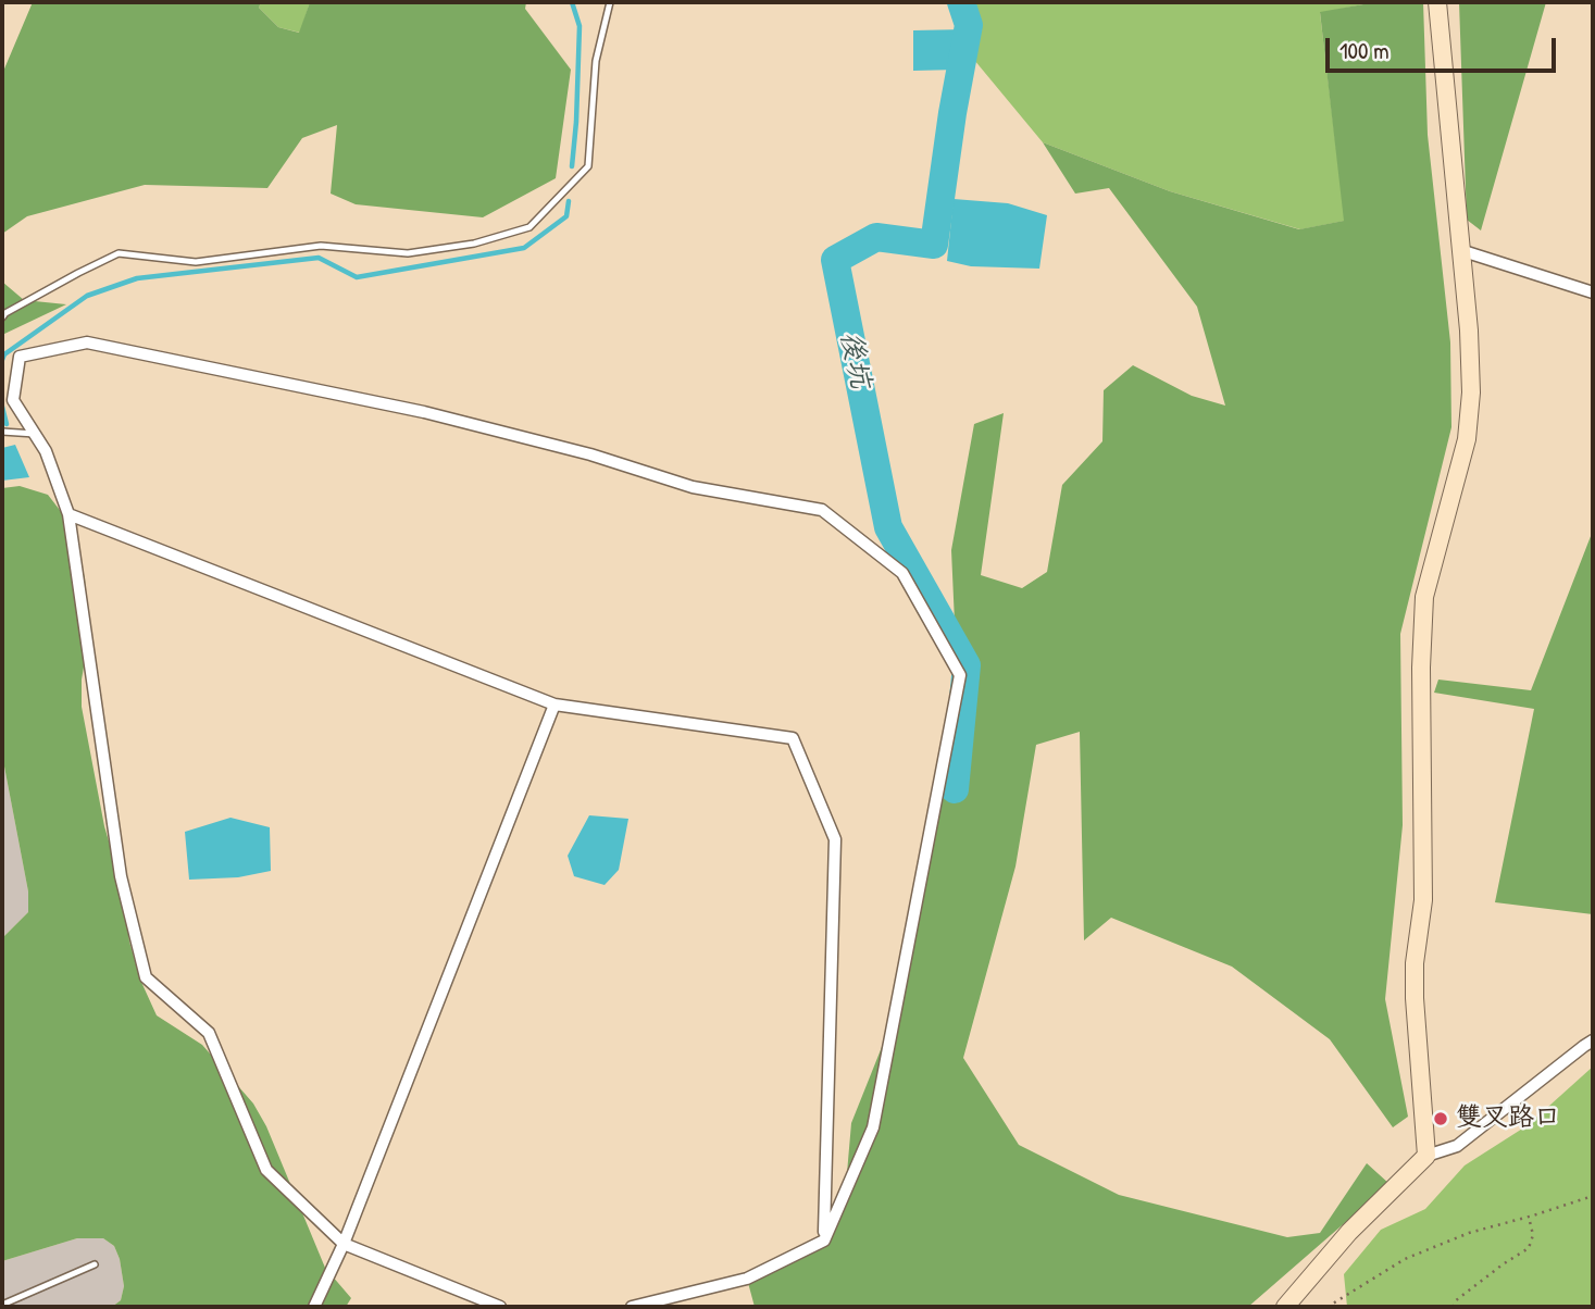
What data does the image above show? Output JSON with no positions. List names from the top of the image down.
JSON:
{
  "water": ["後坑"],
  "places": ["雙叉路口"],
  "scale_bar": "100 m"
}
